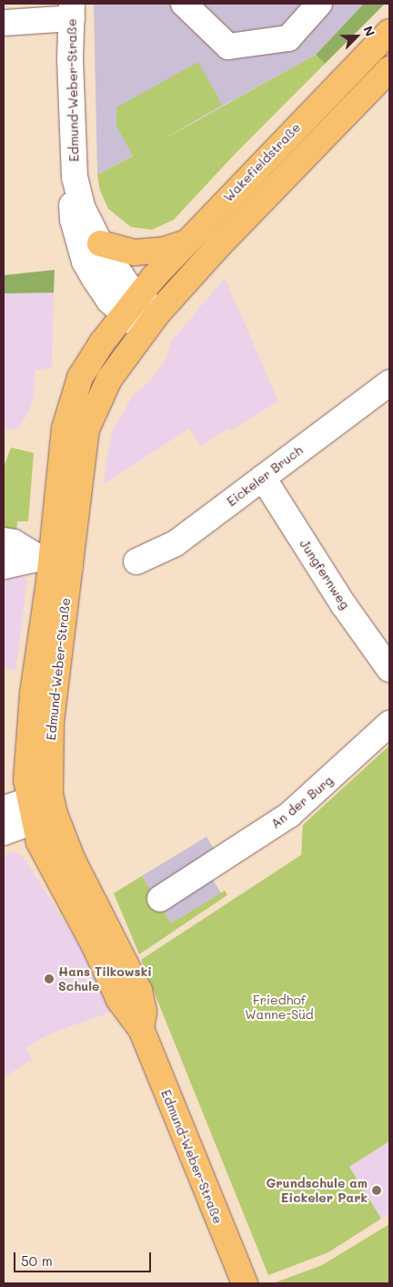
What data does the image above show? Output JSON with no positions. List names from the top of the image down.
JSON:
{
  "streets": {
    "main road": ["Edmund-Weber-Straße", "Wakefieldstraße"],
    "street": ["Eickeler Bruch", "Jungfernweg", "An der Burg"]
  },
  "crossings": [
    ["Edmund-Weber-Straße", "Wakefieldstraße"],
    ["Eickeler Bruch", "Jungfernweg"]
  ],
  "parks": ["Friedhof Wanne-Süd"],
  "places": ["Hans Tilkowski Schule", "Grundschule am Eickeler Park"],
  "scale_bar": "50 m",
  "north": "top right"
}
